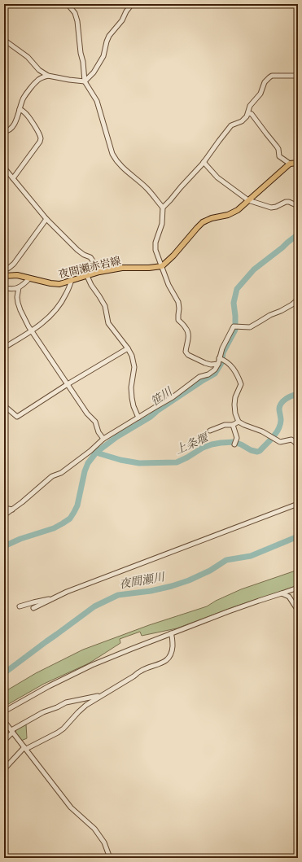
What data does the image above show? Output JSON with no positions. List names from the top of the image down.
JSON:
{
  "streets": {
    "main road": ["夜間瀬赤岩線"]
  },
  "water": ["笹川", "上条堰", "夜間瀬川"]
}
